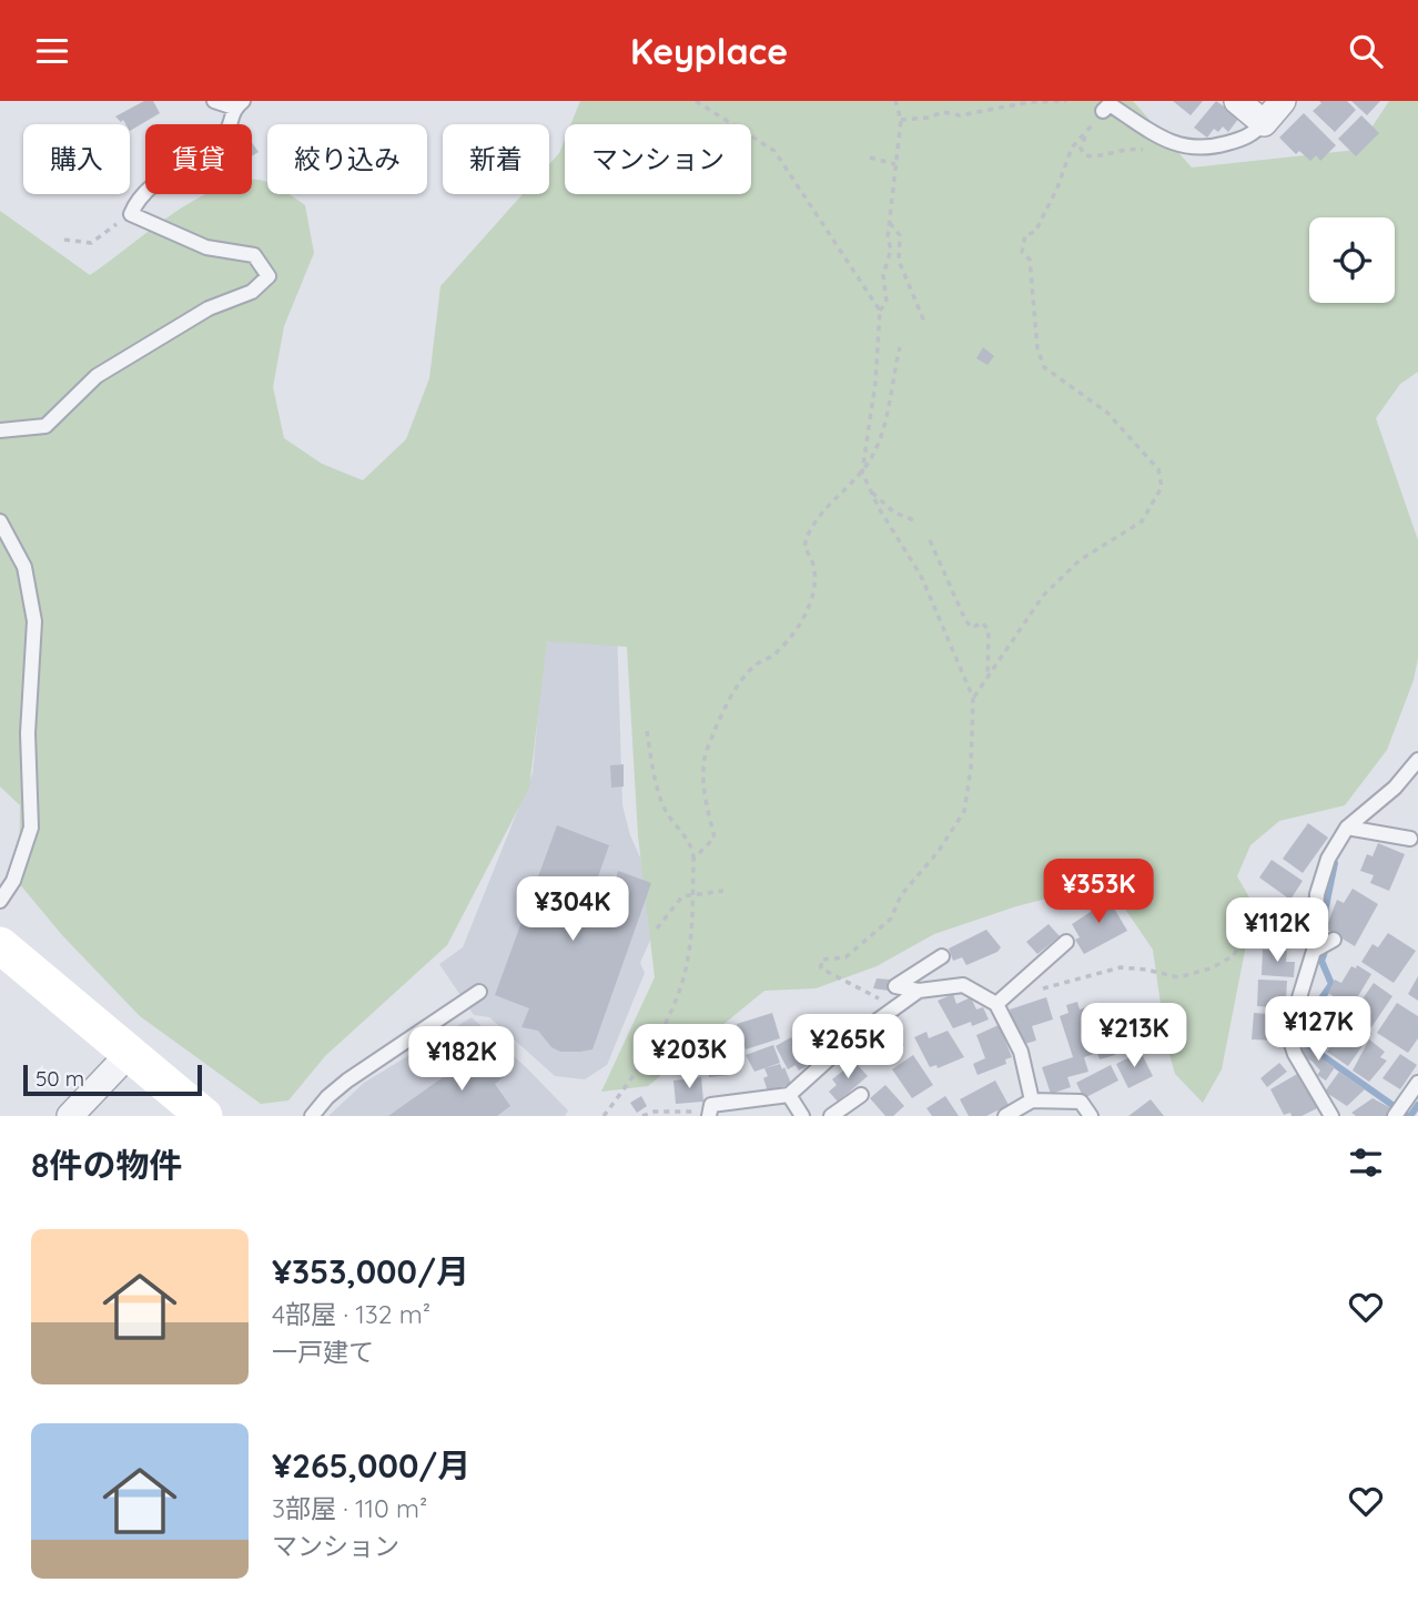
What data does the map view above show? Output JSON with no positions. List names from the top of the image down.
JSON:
{
  "scale_bar": "50 m",
  "page": {
    "header": "Keyplace",
    "chip": [
      "購入",
      "賃貸",
      "絞り込み",
      "新着",
      "マンション"
    ],
    "price": [
      "¥353K",
      "¥304K",
      "¥112K",
      "¥127K",
      "¥213K",
      "¥265K",
      "¥203K",
      "¥182K"
    ],
    "scale": "50 m",
    "heading": "8件の物件",
    "list": [
      {
        "name": "¥353,000/月",
        "note": "4部屋 · 132 m² · 一戸建て"
      },
      {
        "name": "¥265,000/月",
        "note": "3部屋 · 110 m² · マンション"
      }
    ]
  }
}
